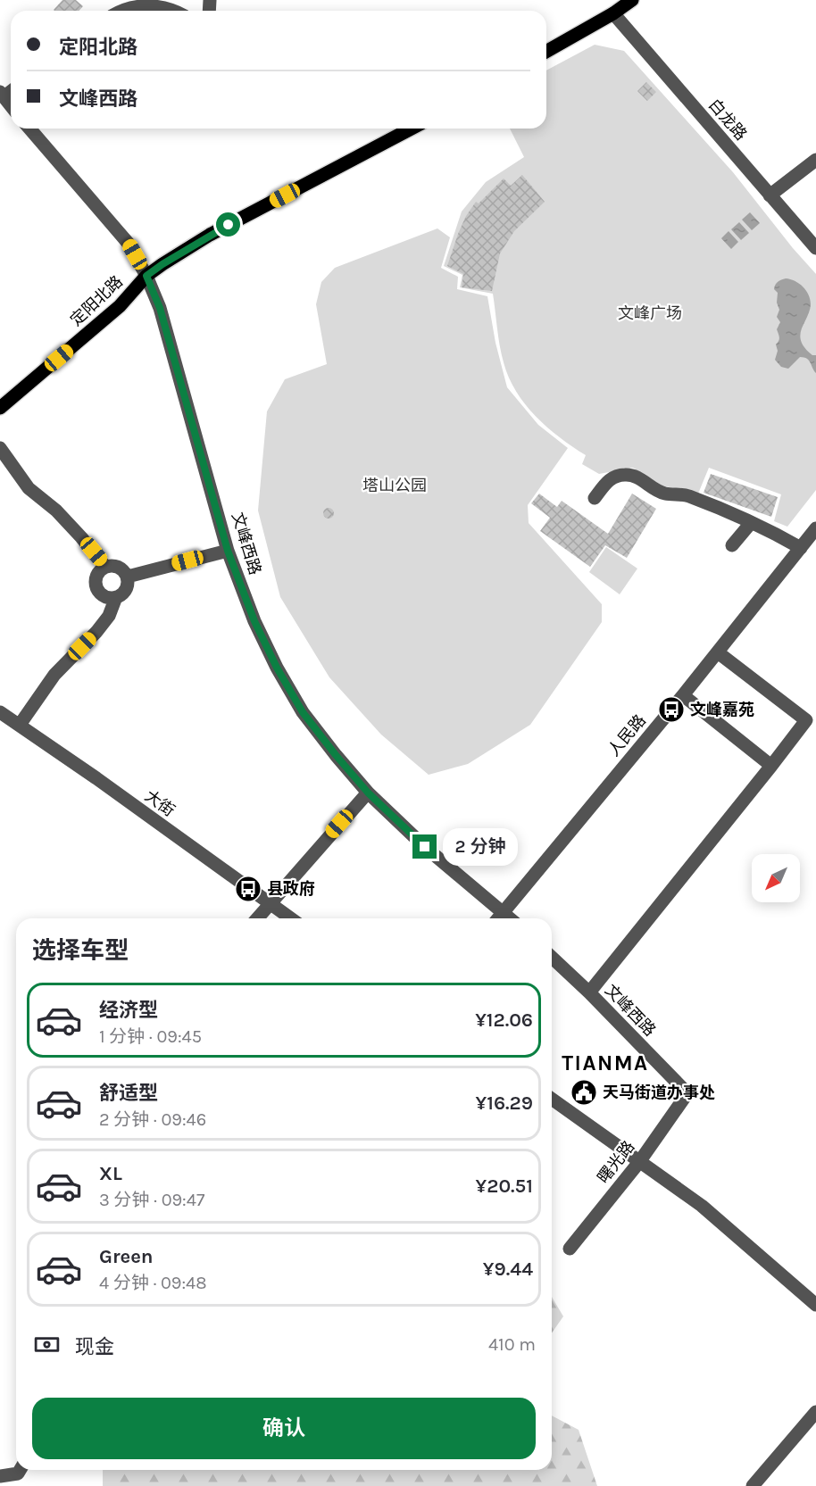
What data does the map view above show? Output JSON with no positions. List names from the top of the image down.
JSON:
{
  "streets": {
    "main road": ["定阳北路"],
    "street": [
      "白龙路",
      "文峰西路",
      "人民路",
      "大街",
      "曙光路"
    ]
  },
  "crossings": [
    ["定阳北路", "文峰西路"],
    ["文峰西路", "人民路"],
    ["文峰西路", "曙光路"]
  ],
  "districts": ["TIANMA"],
  "parks": ["文峰广场", "塔山公园"],
  "places": {
    "bus stop": ["文峰嘉苑", "县政府"],
    "public building": ["天马街道办事处"]
  },
  "north": "bottom left",
  "page": {
    "banner": ["定阳北路", "文峰西路"],
    "bubble": "2 分钟",
    "heading": "选择车型",
    "list": [
      {
        "name": "经济型",
        "note": "1 分钟 · 09:45",
        "value": "¥12.06"
      },
      {
        "name": "舒适型",
        "note": "2 分钟 · 09:46",
        "value": "¥16.29"
      },
      {
        "name": "XL",
        "note": "3 分钟 · 09:47",
        "value": "¥20.51"
      },
      {
        "name": "Green",
        "note": "4 分钟 · 09:48",
        "value": "¥9.44"
      }
    ],
    "pay": ["现金", "410 m"],
    "buttons": "确认"
  }
}
